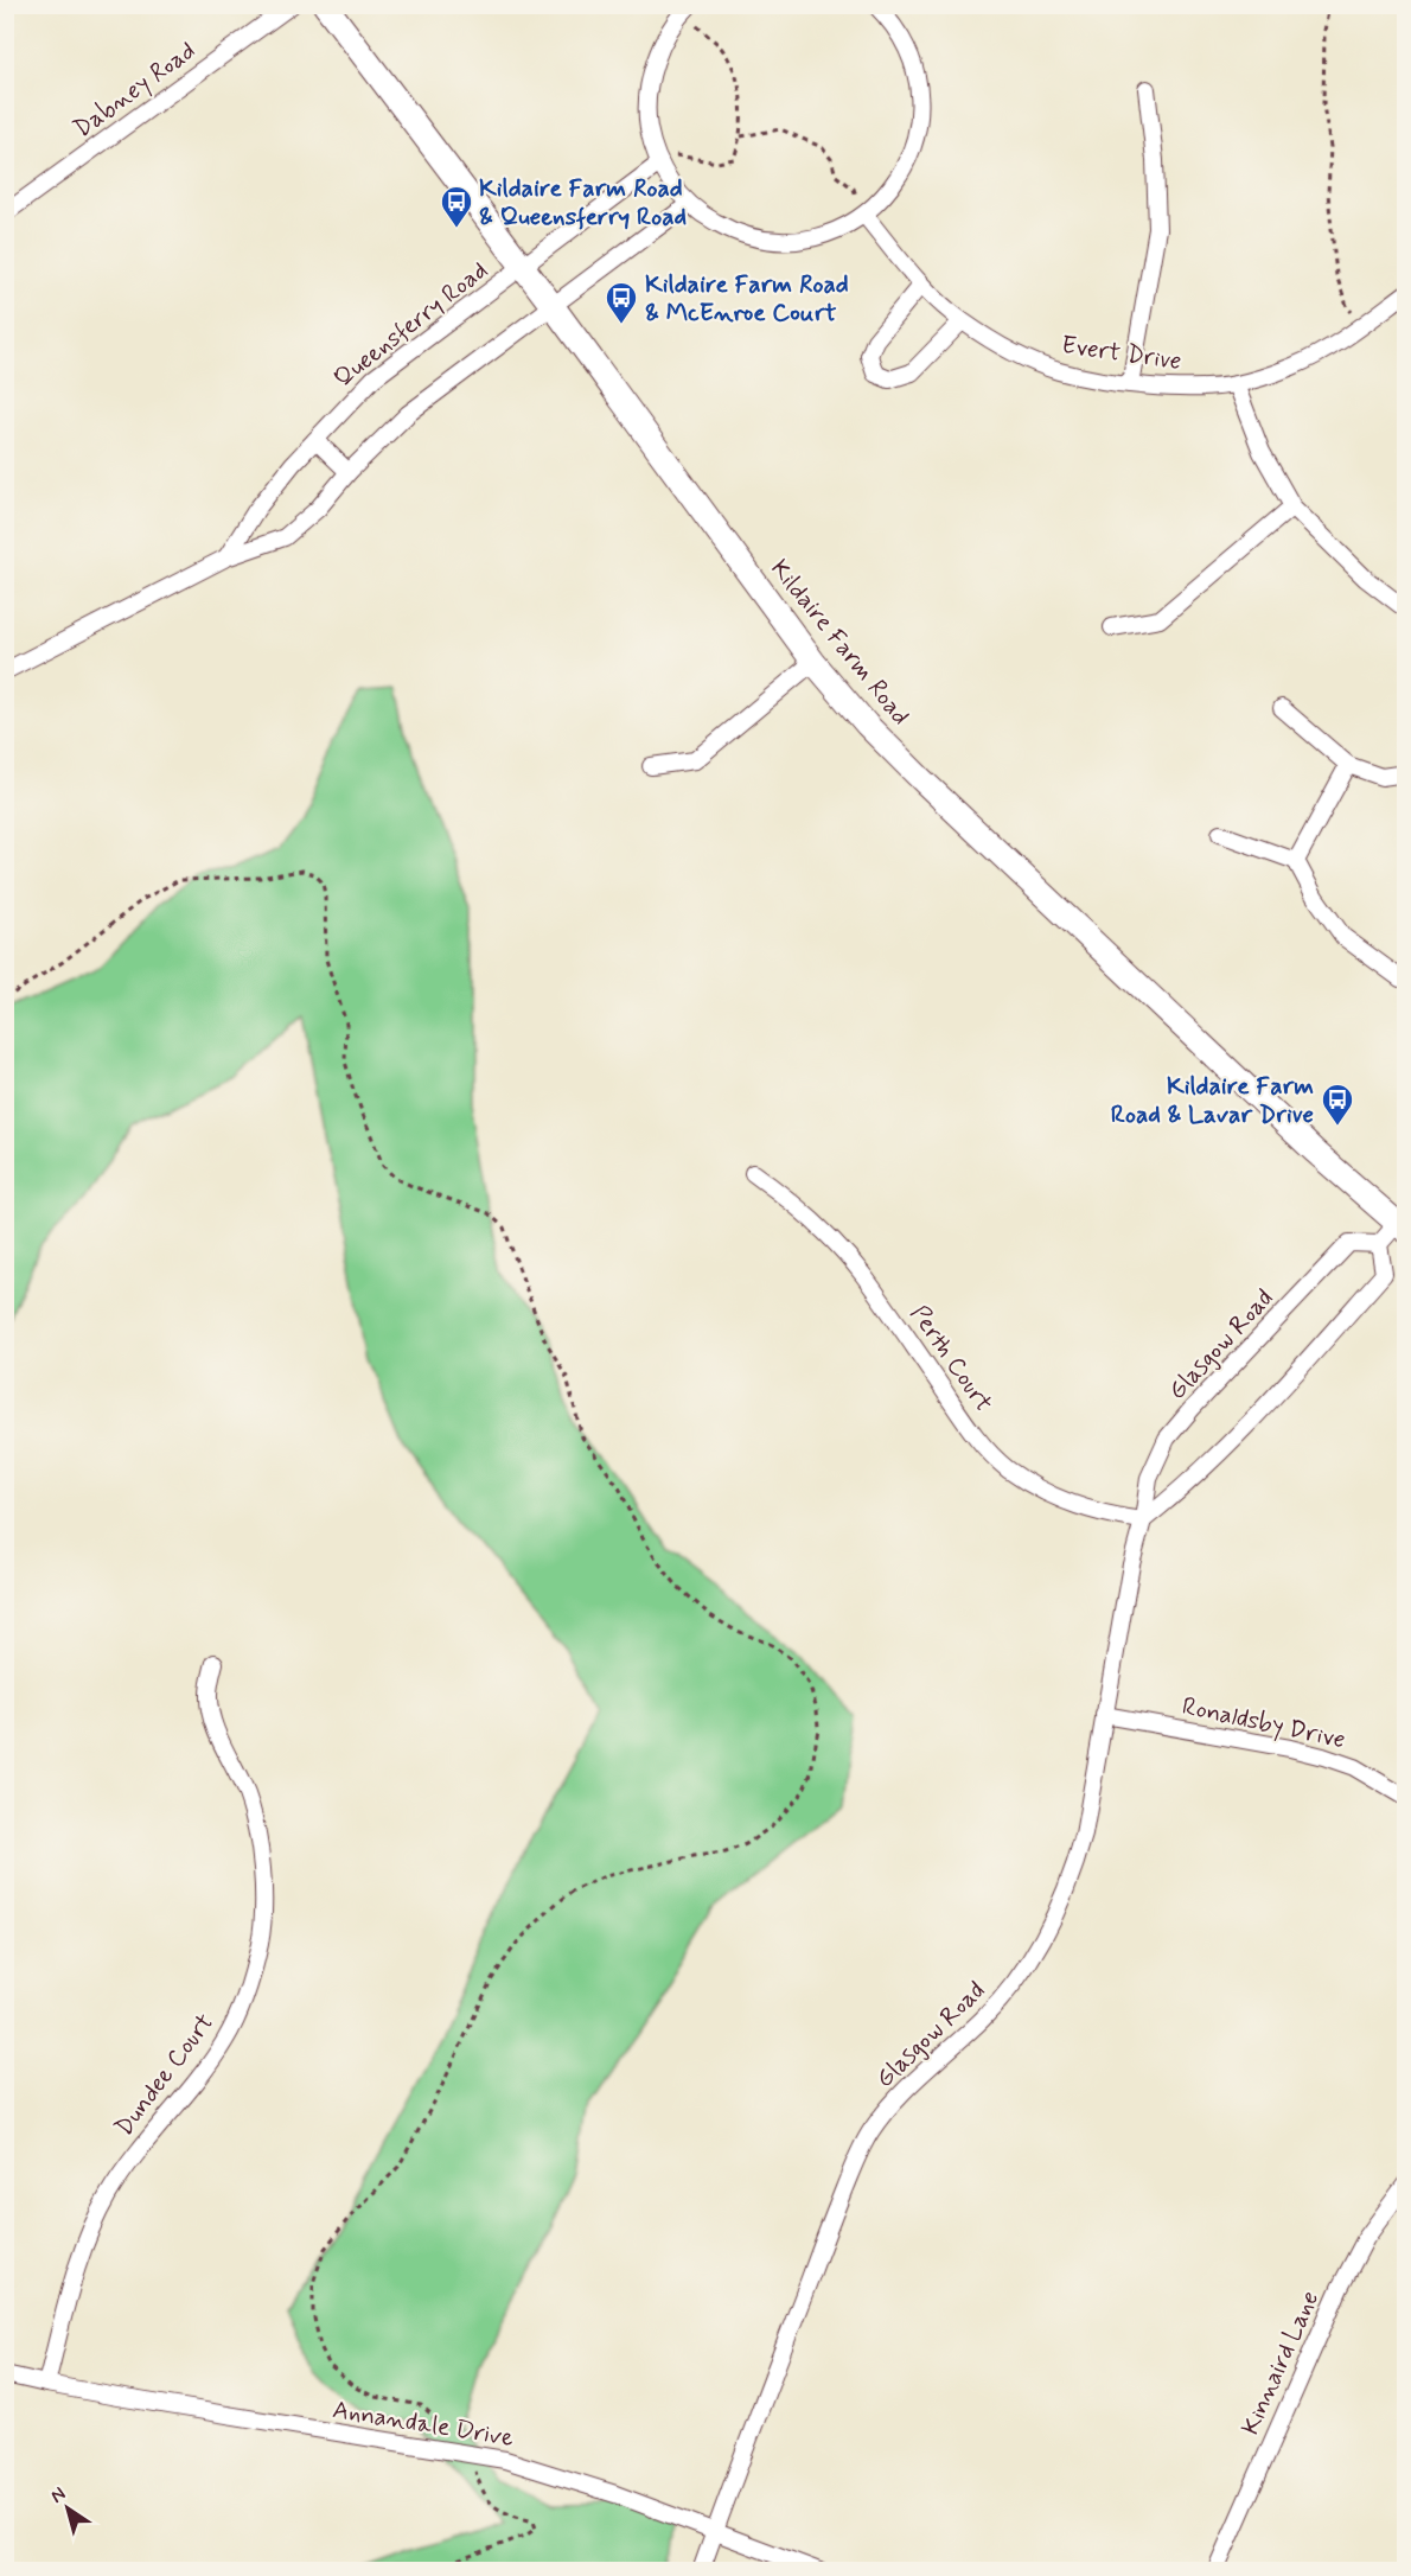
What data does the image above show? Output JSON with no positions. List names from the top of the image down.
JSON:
{
  "streets": {
    "main road": ["Kildaire Farm Road"],
    "street": [
      "Dabney Road",
      "Queensferry Road",
      "Evert Drive",
      "Glasgow Road",
      "Perth Court",
      "Ronaldsby Drive",
      "Dundee Court",
      "Kinnaird Lane",
      "Annandale Drive"
    ]
  },
  "crossings": [
    ["Queensferry Road", "Kildaire Farm Road"],
    ["Glasgow Road", "Perth Court"],
    ["Glasgow Road", "Ronaldsby Drive"],
    ["Glasgow Road", "Annandale Drive"],
    ["Dundee Court", "Annandale Drive"]
  ],
  "places": {
    "bus stop": ["Kildaire Farm Road & Queensferry Road", "Kildaire Farm Road & McEnroe Court", "Kildaire Farm Road & Lavar Drive"]
  },
  "north": "top left"
}
